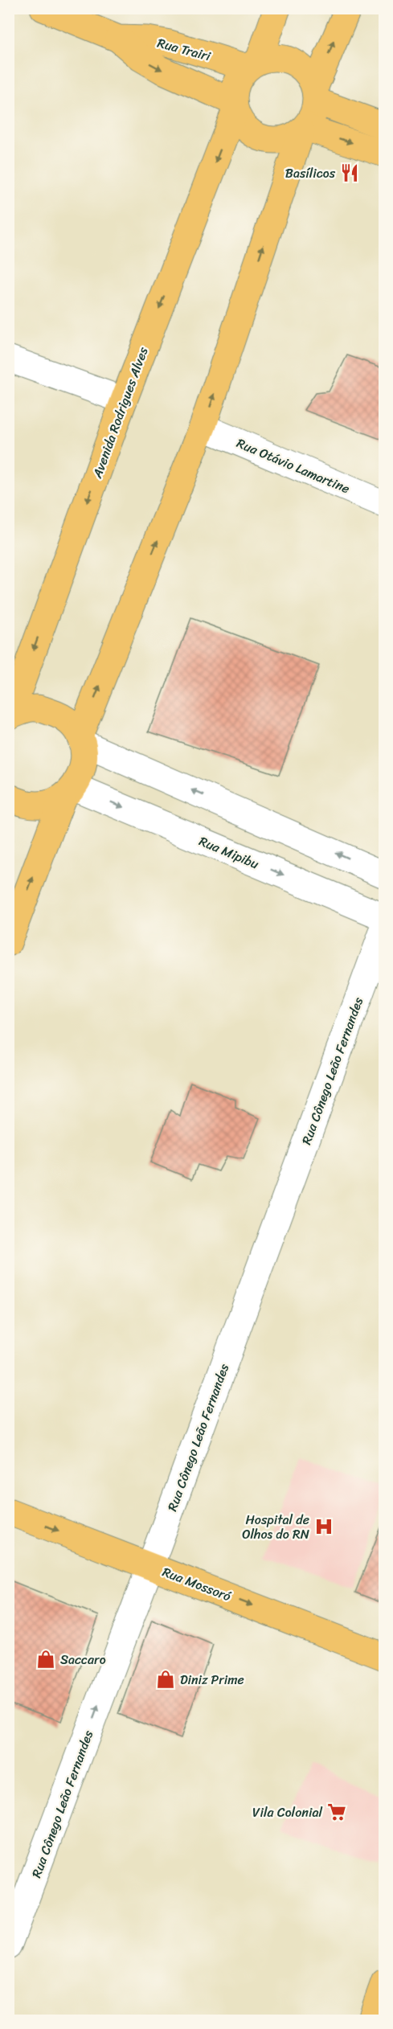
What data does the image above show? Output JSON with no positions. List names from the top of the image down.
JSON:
{
  "streets": {
    "main road": ["Rua Trairi", "Avenida Rodrigues Alves", "Rua Mossoró"],
    "street": ["Rua Otávio Lamartine", "Rua Mipibu", "Rua Cônego Leão Fernandes"]
  },
  "crossings": [
    ["Rua Trairi", "Avenida Rodrigues Alves"],
    ["Rua Cônego Leão Fernandes", "Rua Mossoró"]
  ],
  "one_way": ["Rua Cônego Leão Fernandes", "Rua Mossoró"],
  "places": {
    "restaurant": ["Basílicos"],
    "hospital": ["Hospital de Olhos do RN"],
    "shop": ["Saccaro", "Diniz Prime"],
    "supermarket": ["Vila Colonial"]
  }
}
